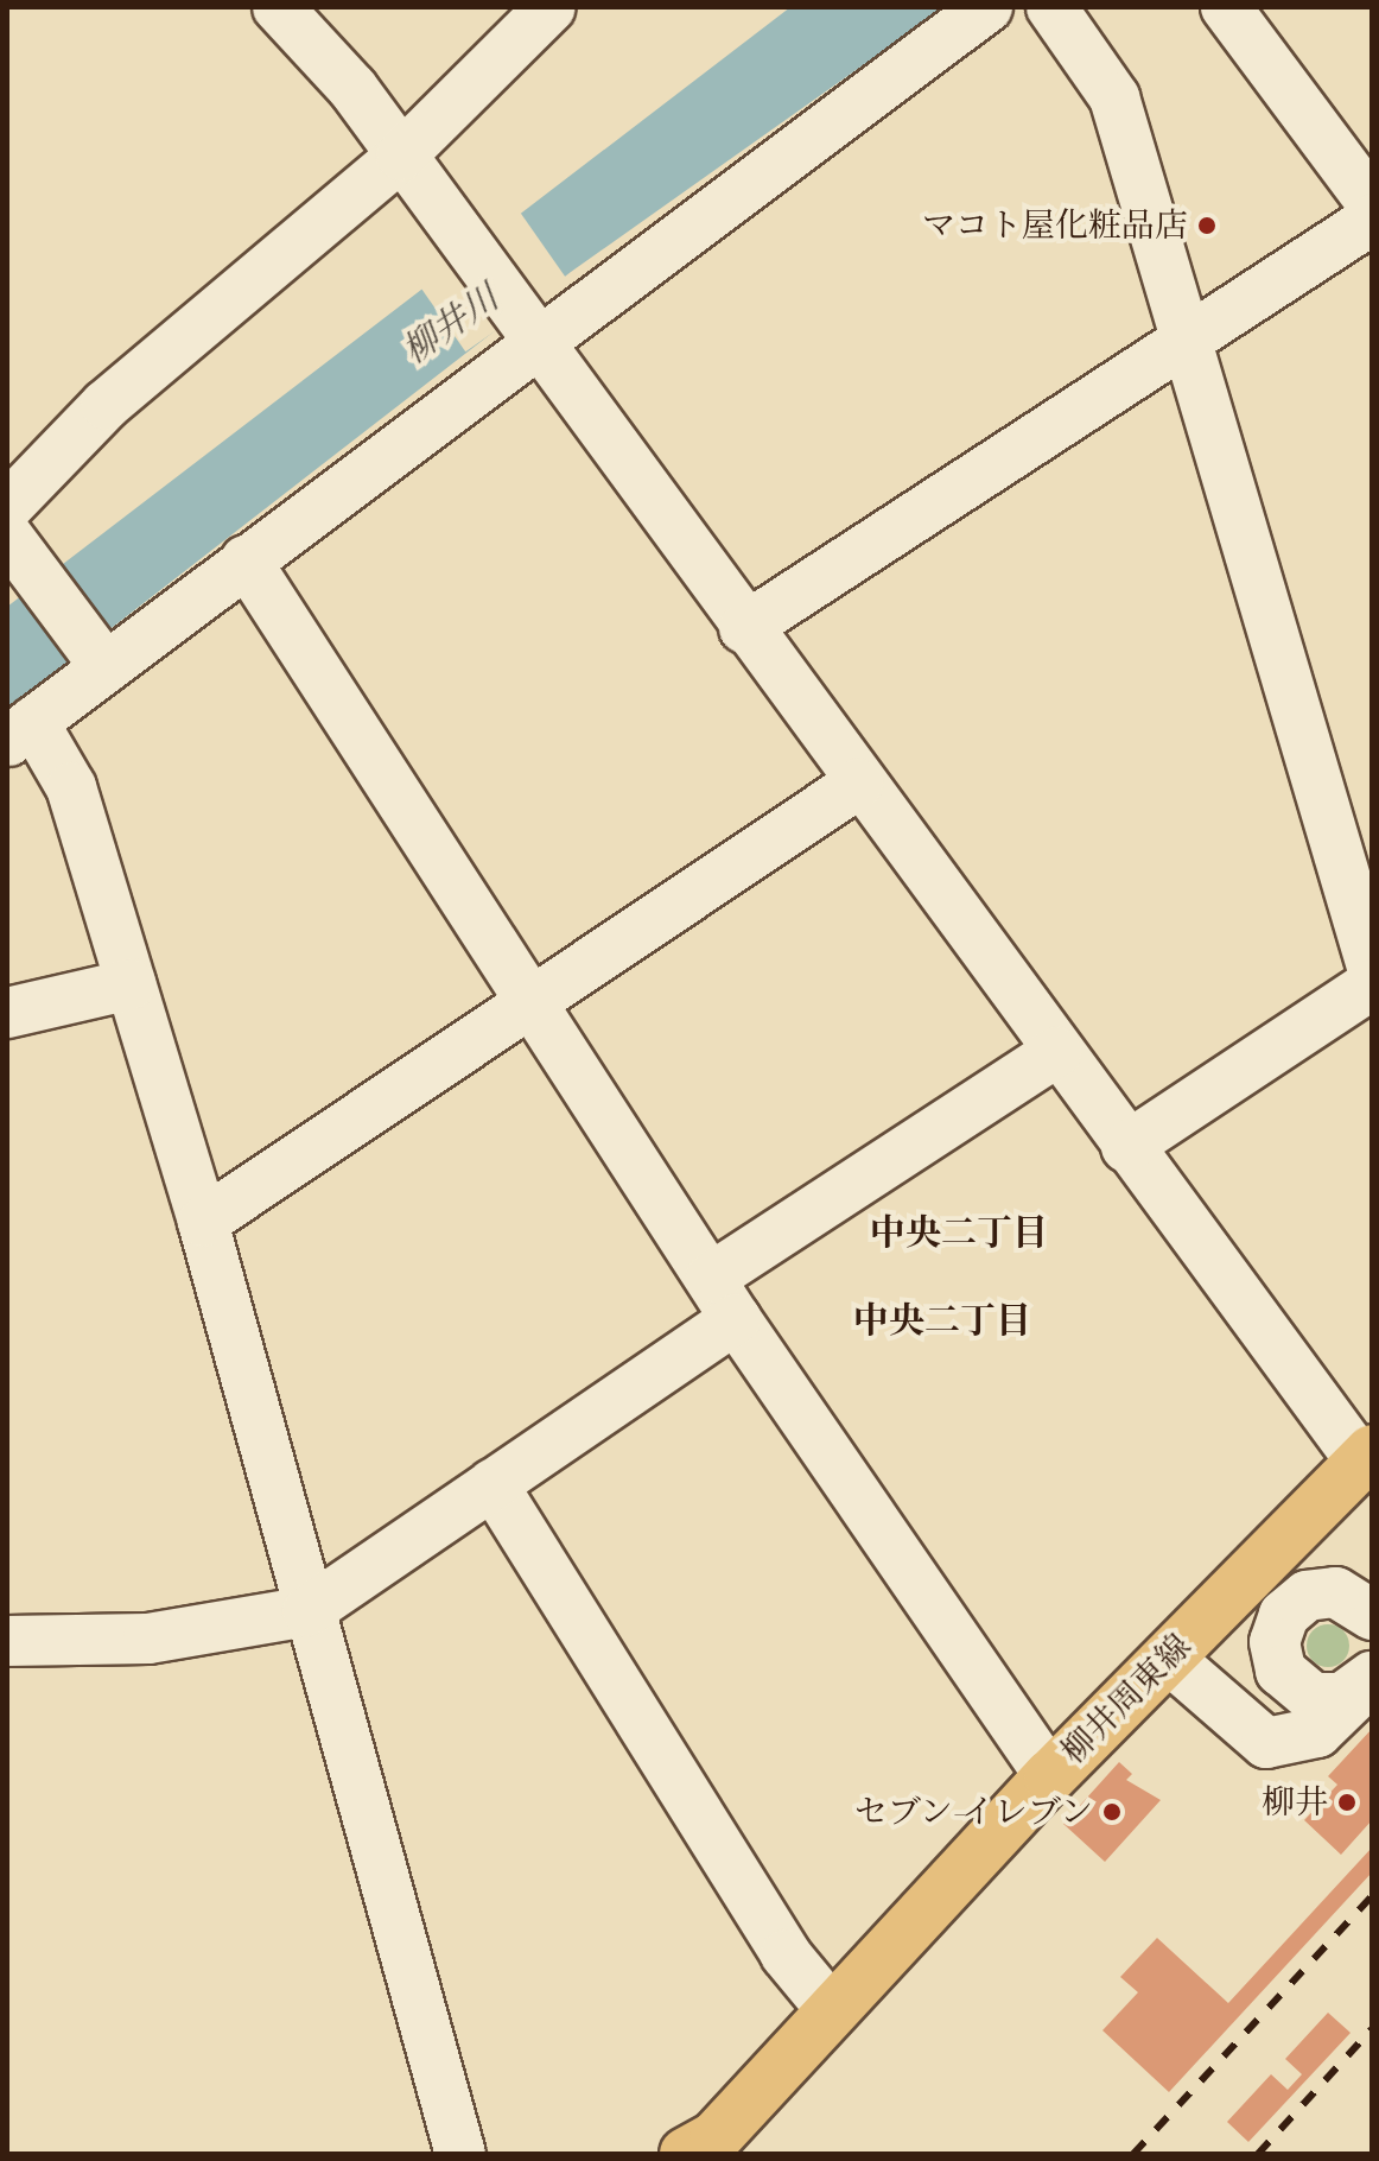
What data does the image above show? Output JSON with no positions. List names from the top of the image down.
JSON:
{
  "streets": {
    "main road": ["柳井周東線"]
  },
  "districts": ["中央二丁目", "中央二丁目"],
  "water": ["柳井川"],
  "places": ["マコト屋化粧品店", "柳井", "セブン-イレブン"]
}
